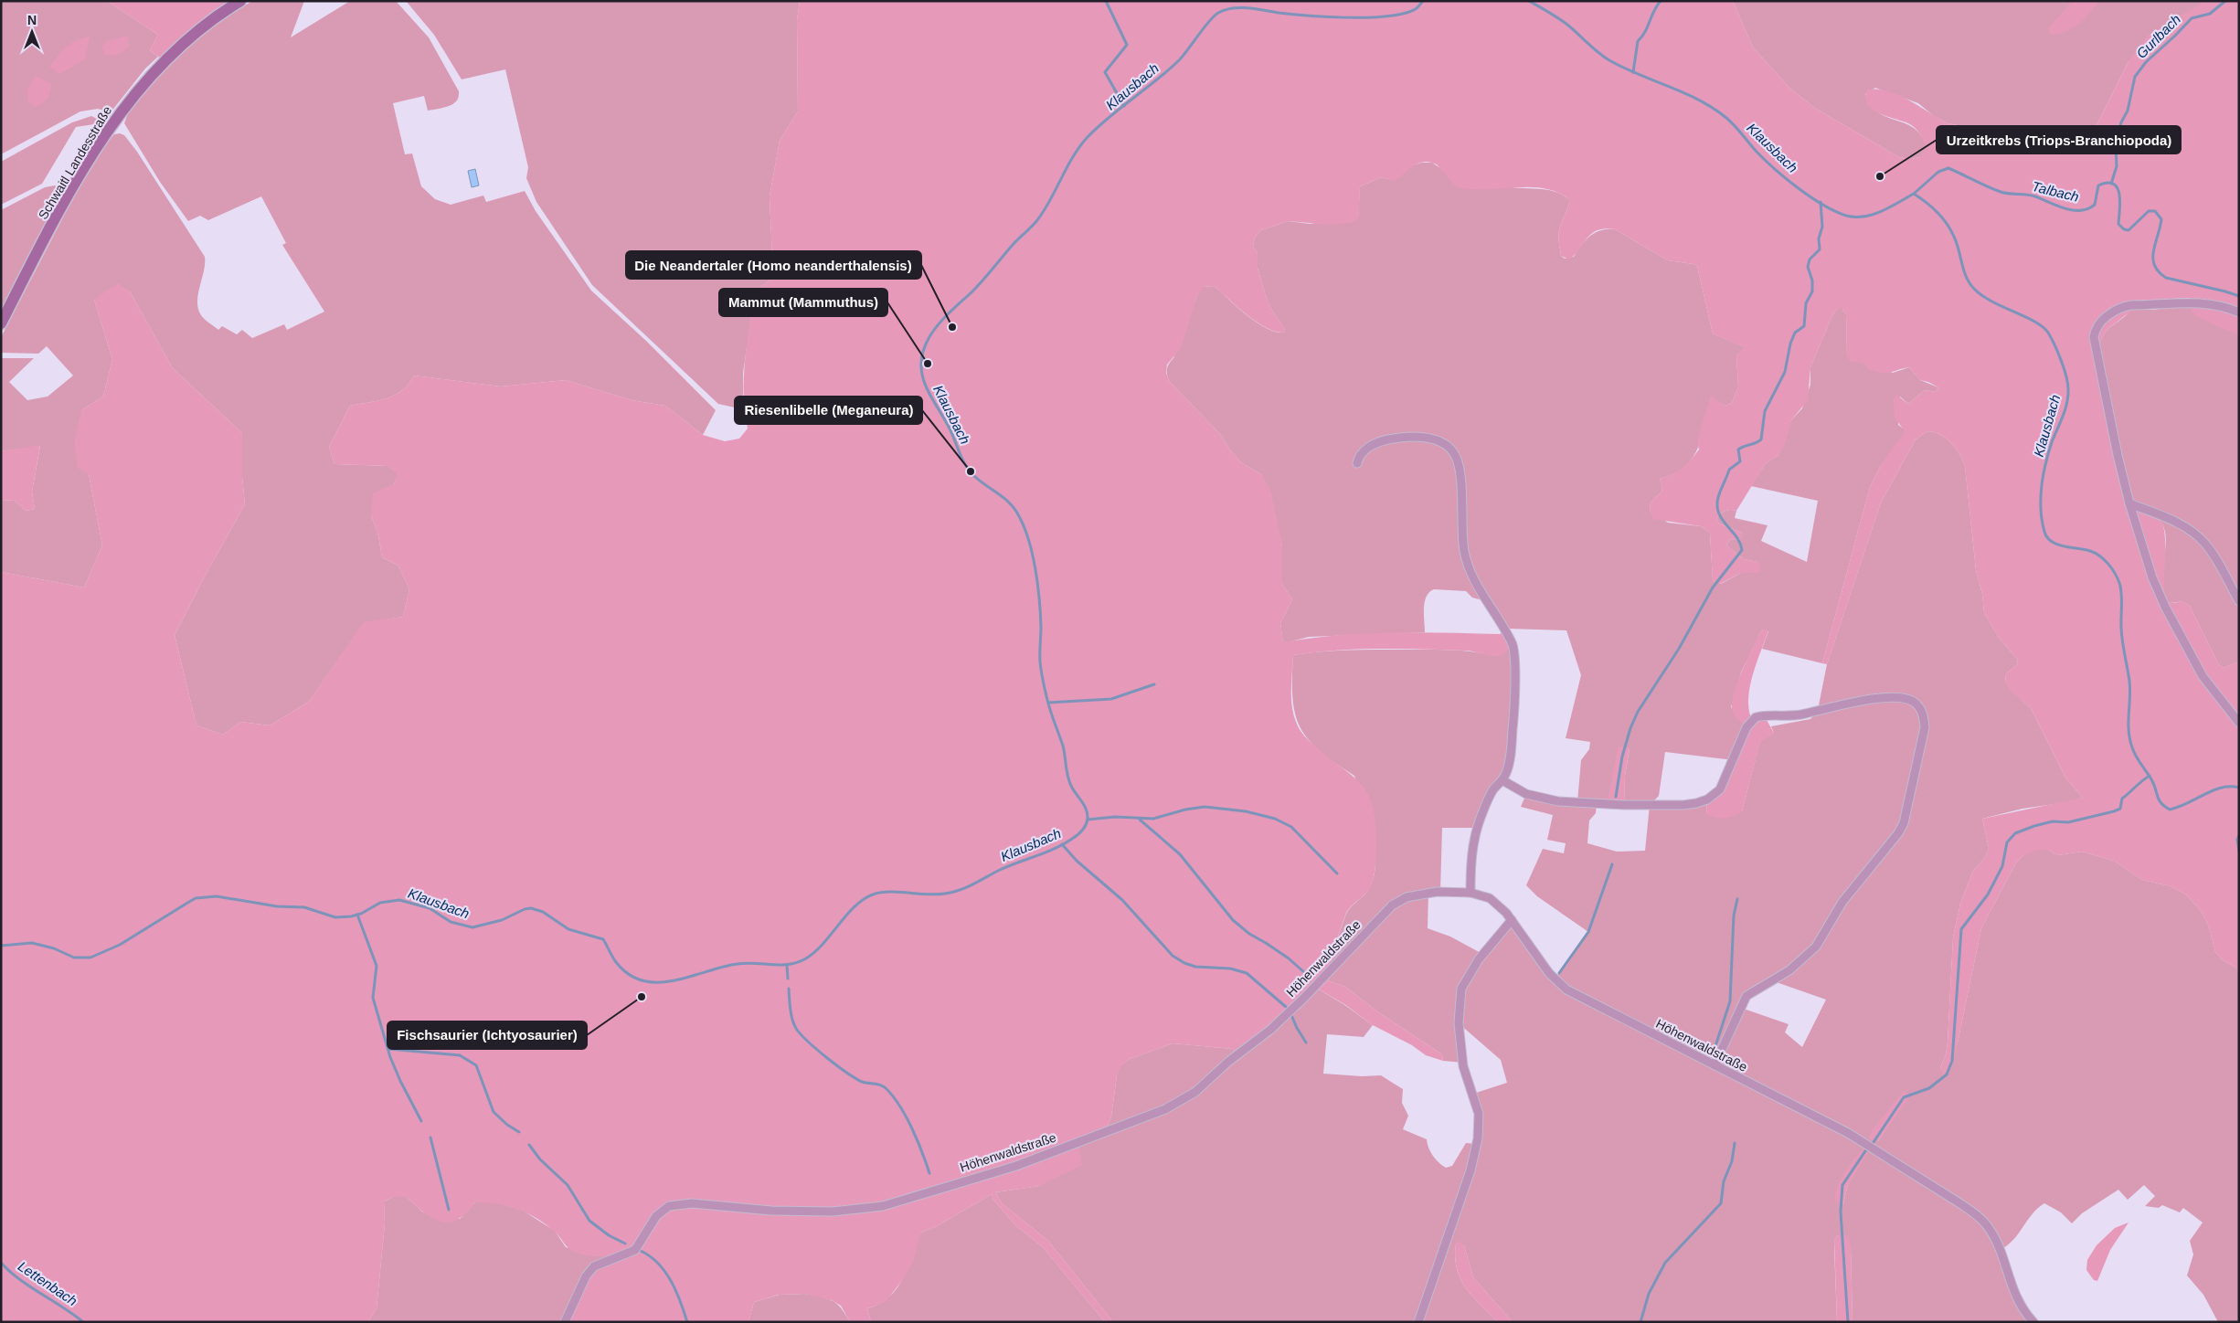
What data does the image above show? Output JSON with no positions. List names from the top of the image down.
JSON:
{
  "streets": {
    "street": ["Schwaitl Landesstraße", "Höhenwaldstraße"]
  },
  "water": [
    "Gurlbach",
    "Klausbach",
    "Talbach",
    "Lettenbach"
  ],
  "places": [
    "Urzeitkrebs (Triops-Branchiopoda)",
    "Die Neandertaler (Homo neanderthalensis)",
    "Mammut (Mammuthus)",
    "Riesenlibelle (Meganeura)",
    "Fischsaurier (Ichtyosaurier)"
  ],
  "north": "top"
}
